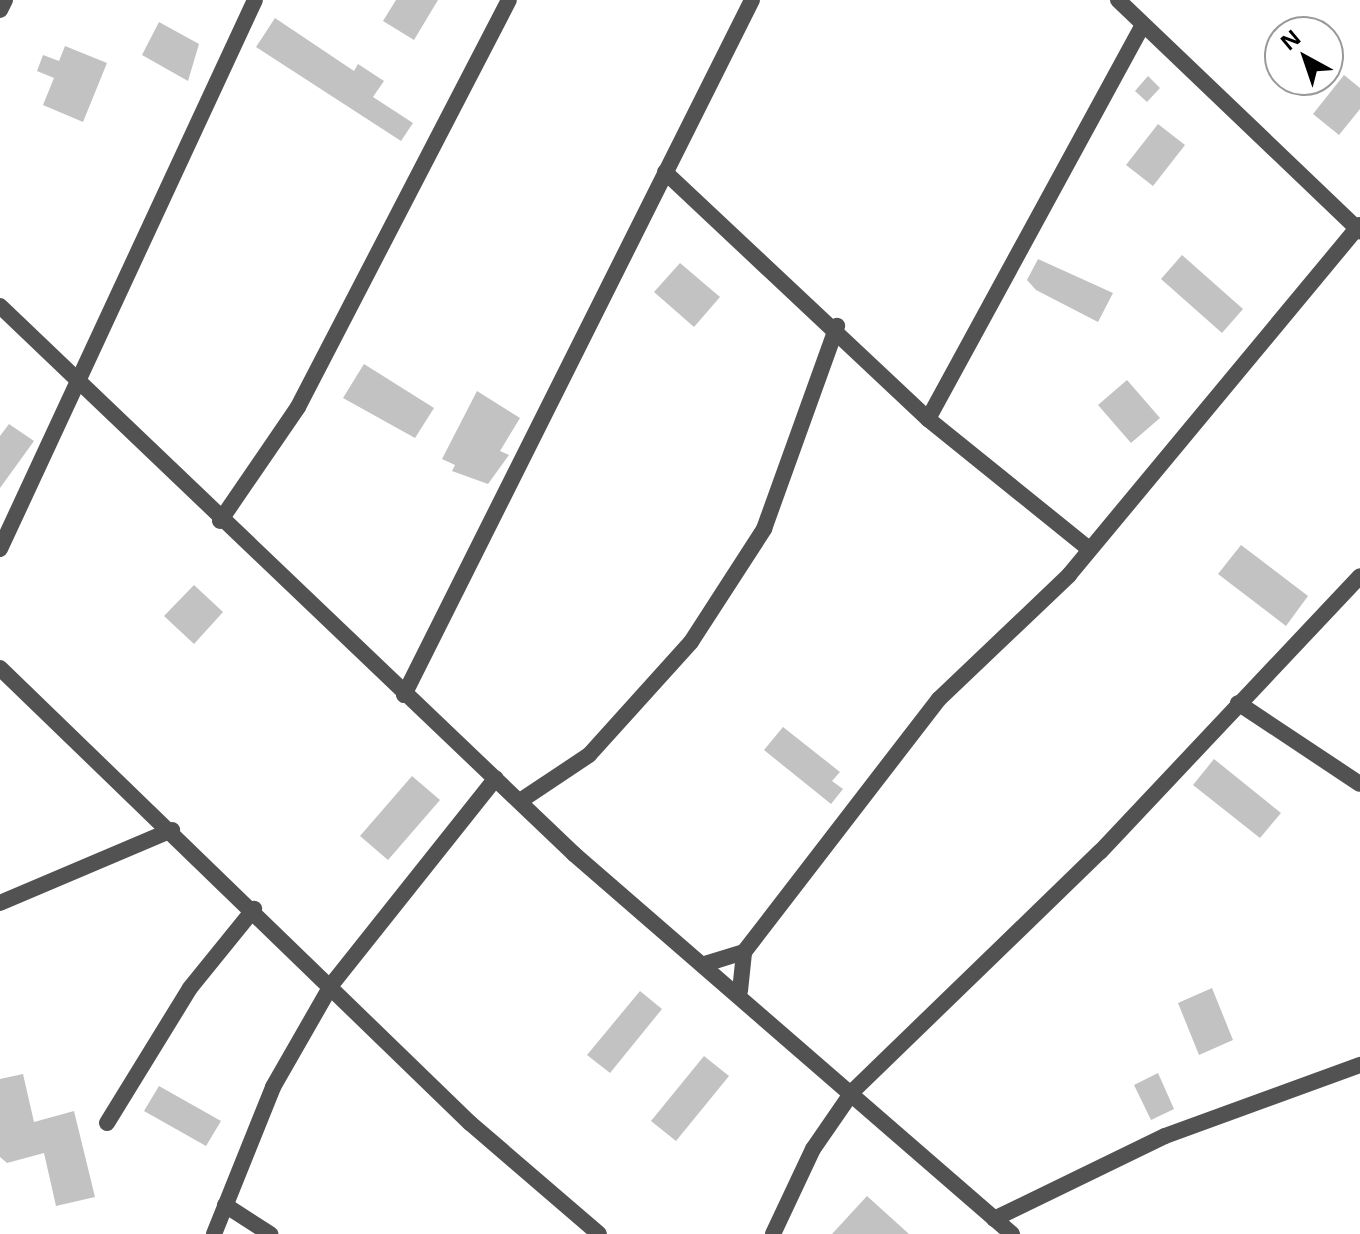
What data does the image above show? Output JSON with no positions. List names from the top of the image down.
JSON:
{
  "north": "top left"
}
